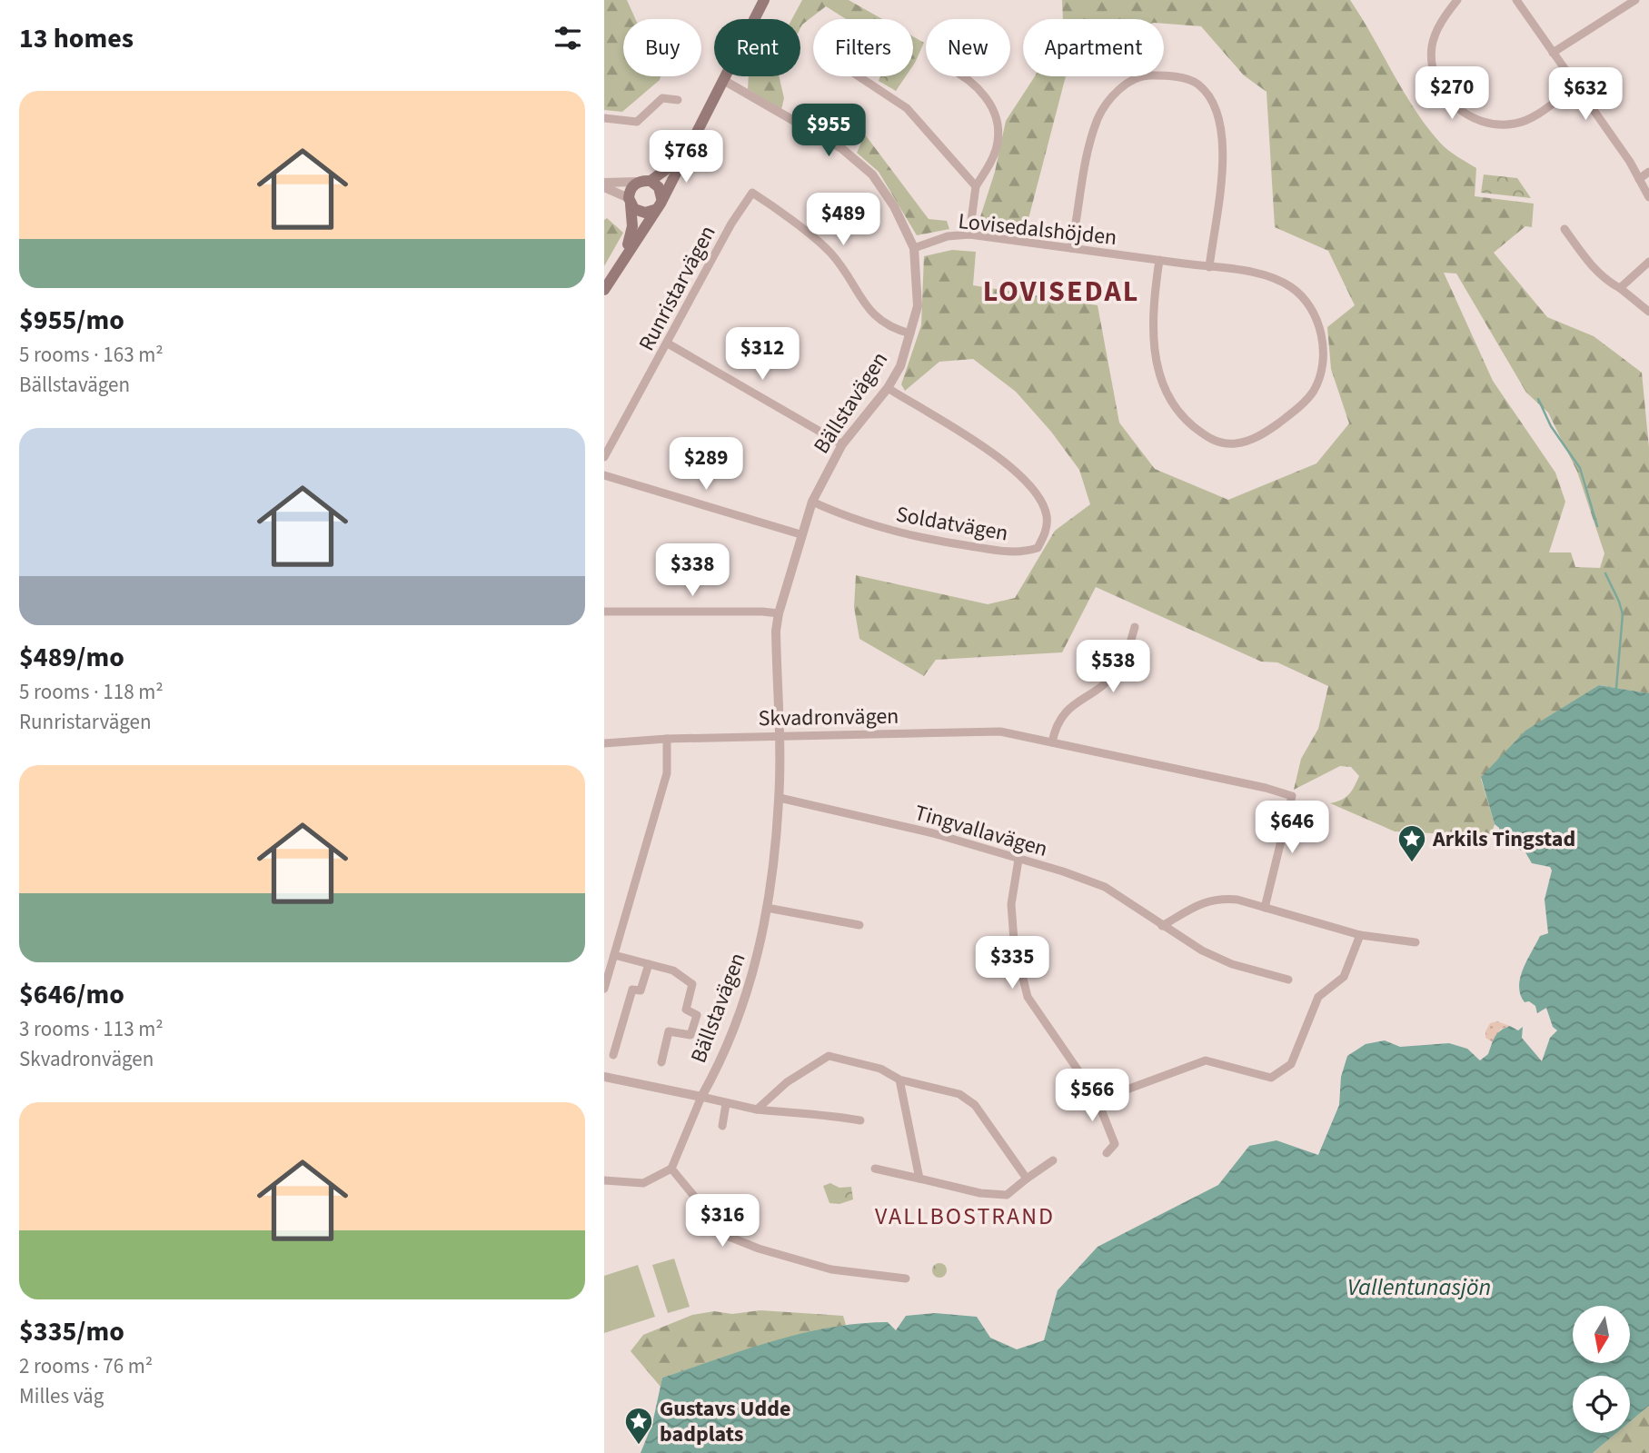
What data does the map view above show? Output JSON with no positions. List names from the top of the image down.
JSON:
{
  "streets": {
    "street": [
      "Lovisedalshöjden",
      "Runristarvägen",
      "Bällstavägen",
      "Soldatvägen",
      "Skvadronvägen",
      "Tingvallavägen"
    ]
  },
  "crossings": [
    ["Lovisedalshöjden", "Bällstavägen"],
    ["Runristarvägen", "Bällstavägen"],
    ["Bällstavägen", "Soldatvägen"],
    ["Bällstavägen", "Skvadronvägen"],
    ["Bällstavägen", "Tingvallavägen"]
  ],
  "districts": ["LOVISEDAL", "VALLBOSTRAND"],
  "water": ["Vallentunasjön"],
  "places": {
    "place": ["Arkils Tingstad", "Gustavs Udde badplats"]
  },
  "north": "bottom",
  "page": {
    "heading": "13 homes",
    "chip": [
      "Buy",
      "Rent",
      "Filters",
      "New",
      "Apartment"
    ],
    "price": [
      "$270",
      "$632",
      "$955",
      "$768",
      "$489",
      "$312",
      "$289",
      "$338",
      "$538",
      "$646",
      "$335",
      "$566",
      "$316"
    ],
    "list": [
      {
        "name": "$955/mo",
        "note": "5 rooms · 163 m² · Bällstavägen"
      },
      {
        "name": "$489/mo",
        "note": "5 rooms · 118 m² · Runristarvägen"
      },
      {
        "name": "$646/mo",
        "note": "3 rooms · 113 m² · Skvadronvägen"
      },
      {
        "name": "$335/mo",
        "note": "2 rooms · 76 m² · Milles väg"
      }
    ]
  }
}
